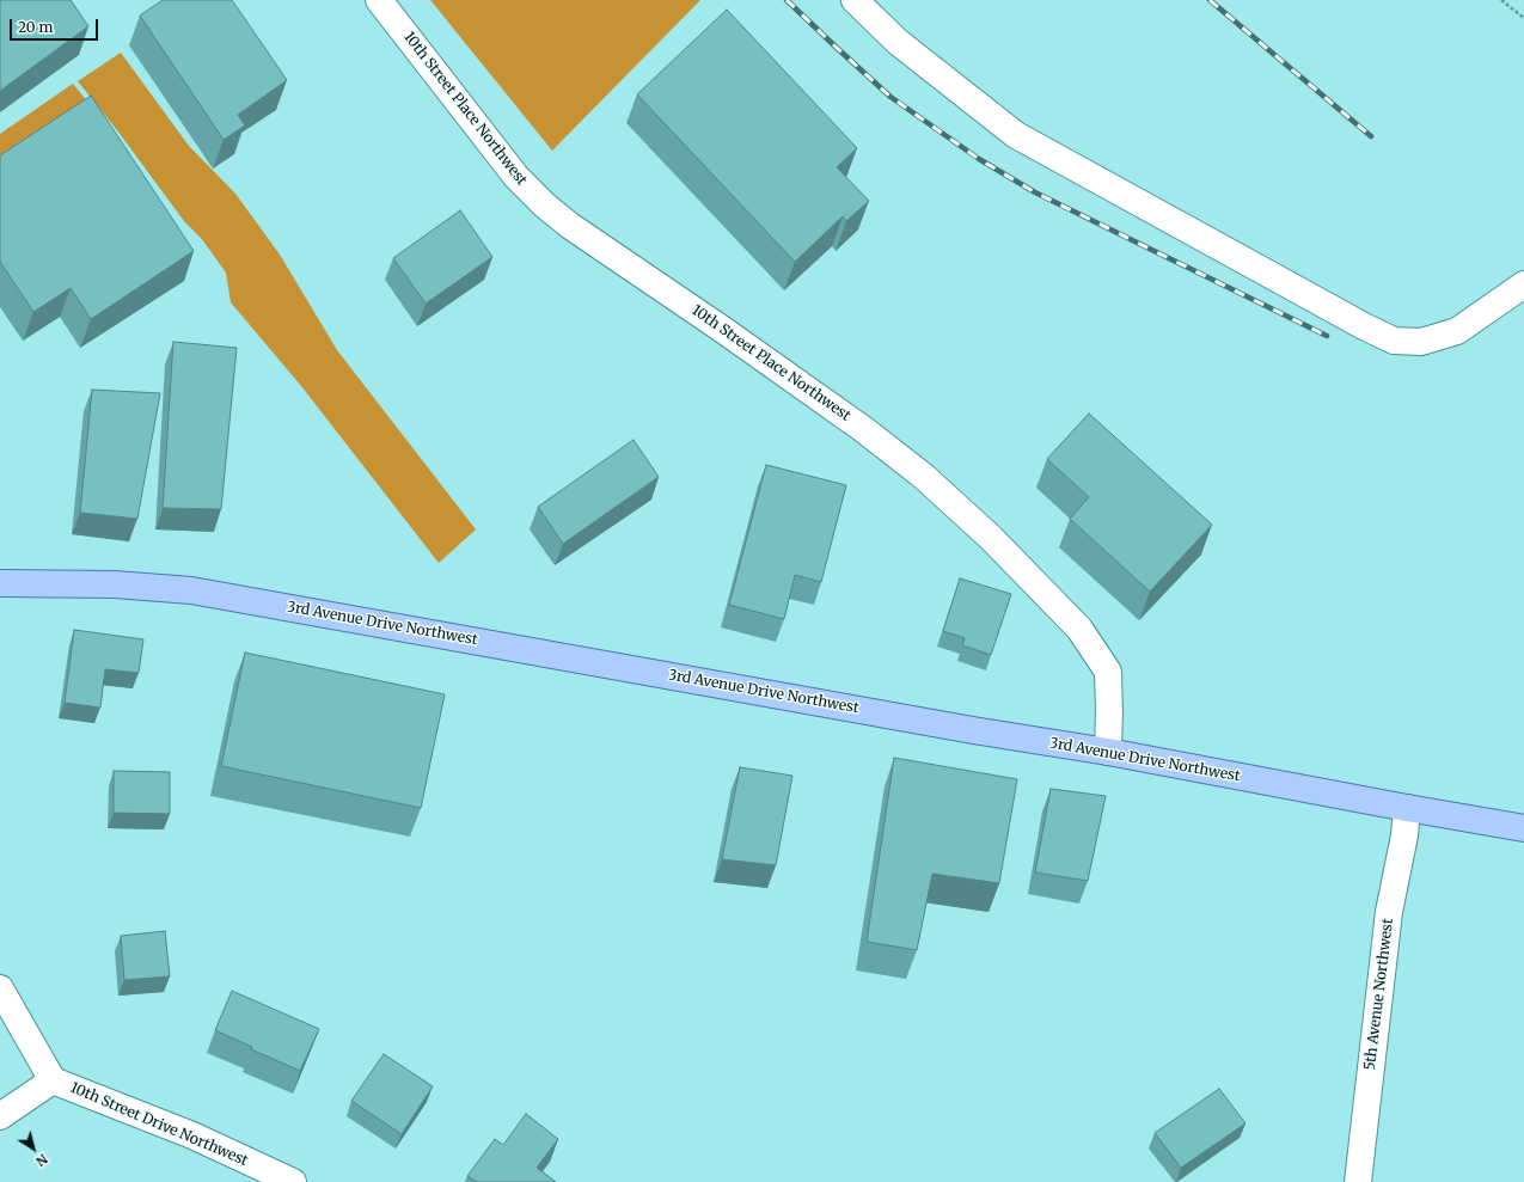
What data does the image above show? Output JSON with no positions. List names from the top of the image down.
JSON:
{
  "streets": {
    "main road": ["3rd Avenue Drive Northwest"],
    "street": ["10th Street Place Northwest", "5th Avenue Northwest", "10th Street Drive Northwest"]
  },
  "crossings": [
    ["10th Street Place Northwest", "3rd Avenue Drive Northwest"],
    ["3rd Avenue Drive Northwest", "5th Avenue Northwest"]
  ],
  "scale_bar": "20 m",
  "north": "bottom right"
}
